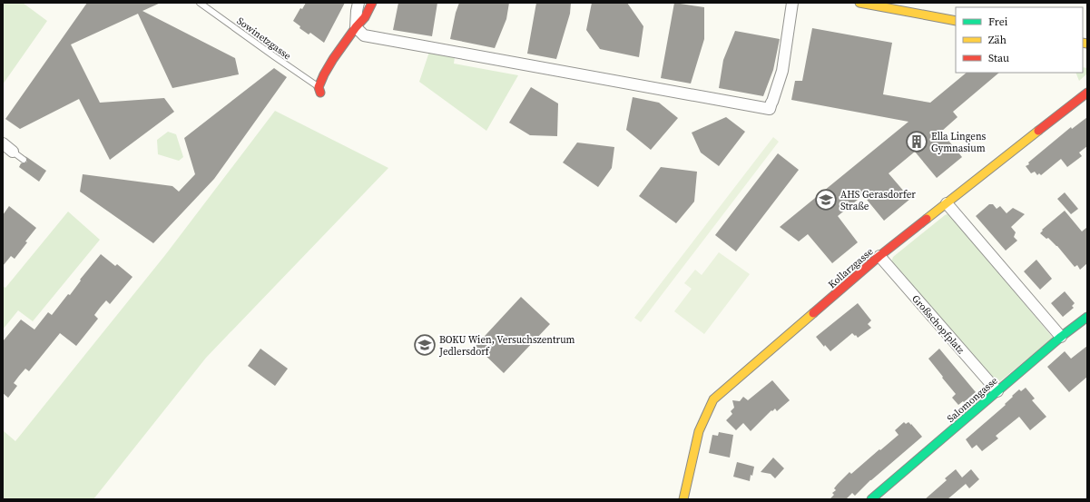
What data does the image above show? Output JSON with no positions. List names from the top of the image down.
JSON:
{
  "streets": {
    "street": ["Kollarzgasse", "Großschopfplatz", "Salomongasse"],
    "lane": ["Sowinetzgasse"]
  },
  "crossings": [
    ["Kollarzgasse", "Großschopfplatz"],
    ["Großschopfplatz", "Salomongasse"]
  ],
  "places": {
    "building": ["Ella Lingens Gymnasium"],
    "school or university": ["AHS Gerasdorfer Straße", "BOKU Wien, Versuchszentrum Jedlersdorf"]
  },
  "legend": ["Frei", "Zäh", "Stau"]
}
